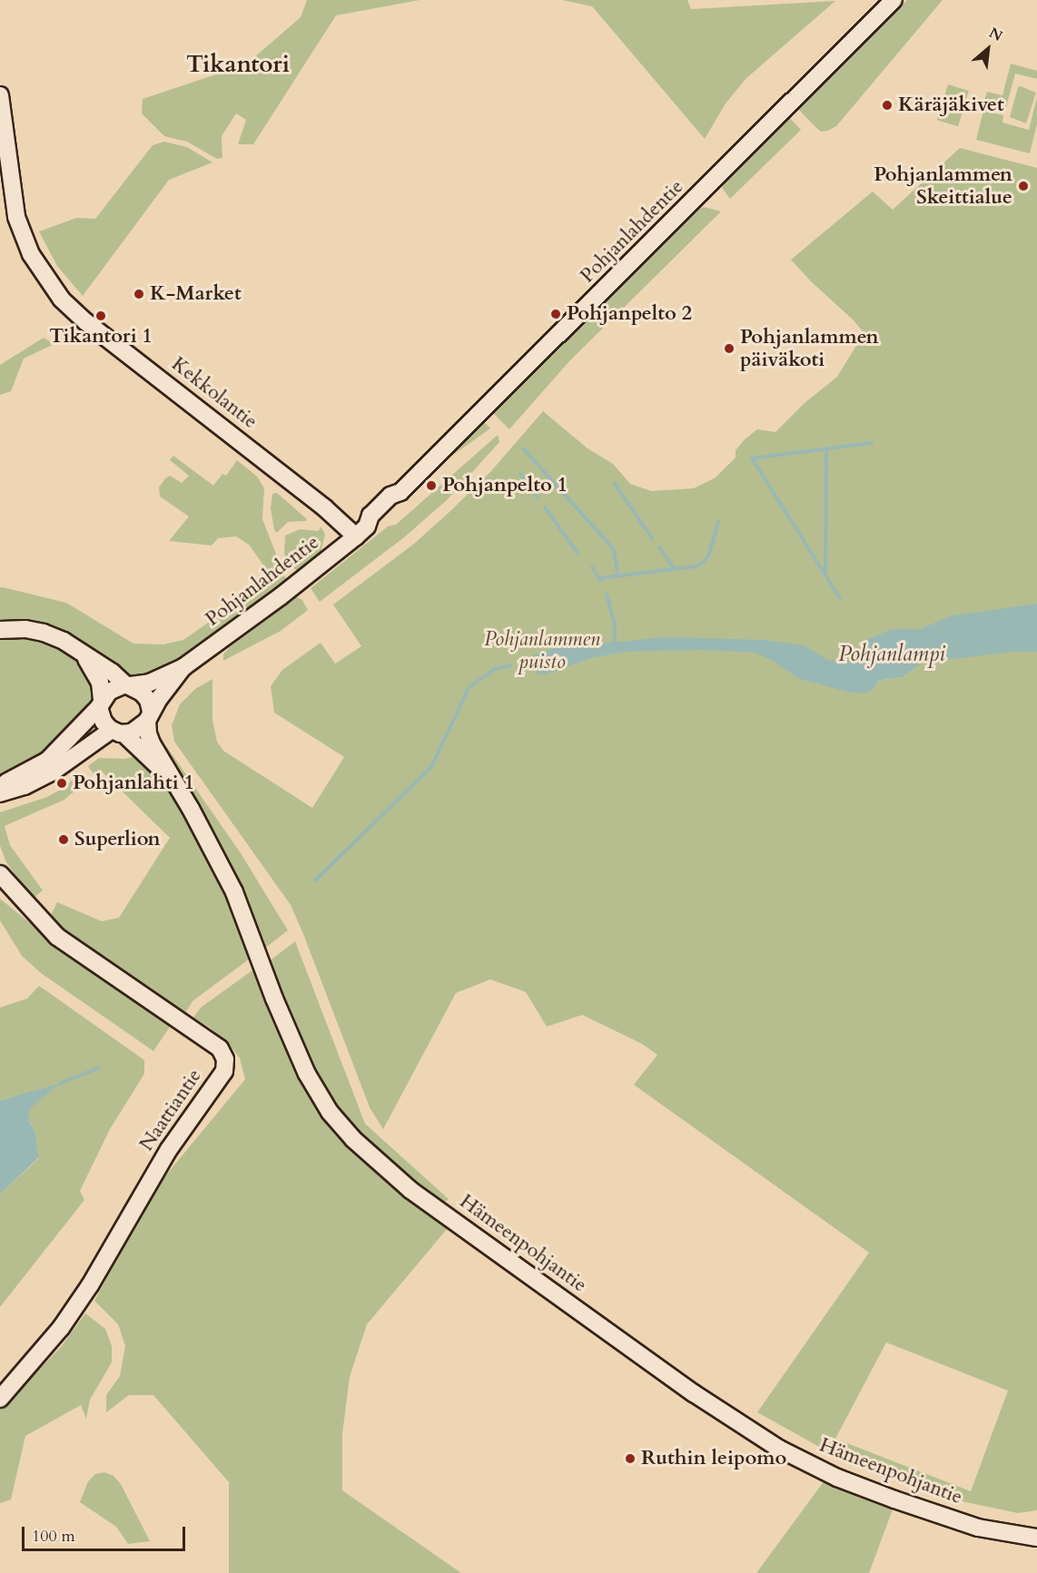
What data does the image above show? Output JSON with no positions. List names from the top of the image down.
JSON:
{
  "streets": {
    "main road": [
      "Pohjanlahdentie",
      "Kekkolantie",
      "Naattiantie",
      "Hämeenpohjantie"
    ]
  },
  "crossings": [
    ["Pohjanlahdentie", "Kekkolantie"],
    ["Pohjanlahdentie", "Hämeenpohjantie"]
  ],
  "districts": ["Tikantori"],
  "water": ["Pohjanlampi"],
  "parks": ["Pohjanlammen puisto"],
  "places": [
    "Käräjäkivet",
    "Pohjanlammen Skeittialue",
    "K-Market",
    "Pohjanpelto 2",
    "Tikantori 1",
    "Pohjanlammen päiväkoti",
    "Pohjanpelto 1",
    "Pohjanlahti 1",
    "Superlion",
    "Ruthin leipomo"
  ],
  "scale_bar": "100 m",
  "north": "top right"
}
